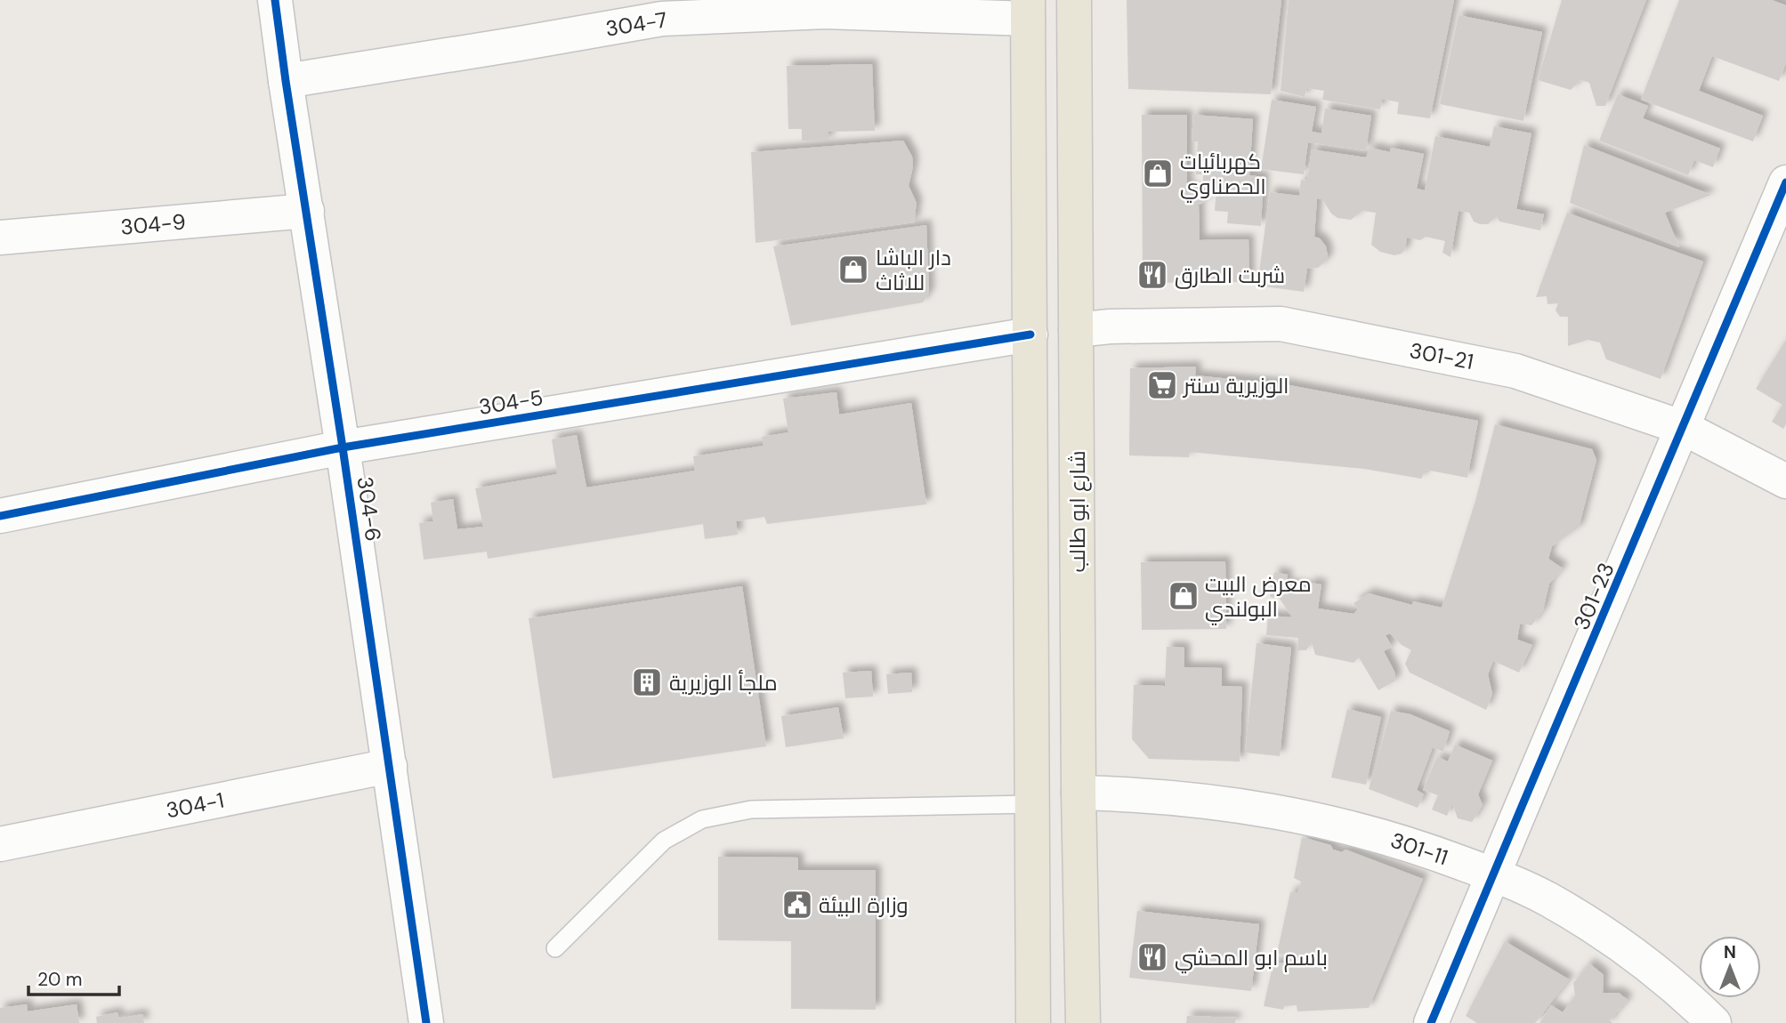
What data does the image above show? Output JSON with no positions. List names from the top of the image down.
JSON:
{
  "streets": {
    "main road": ["شارع ابو طالب"],
    "street": [
      "304-7",
      "304-9",
      "301-21",
      "304-5",
      "304-6",
      "301-23",
      "304-1",
      "301-11"
    ]
  },
  "crossings": [
    ["304-7", "304-6"],
    ["304-7", "شارع ابو طالب"],
    ["304-9", "304-6"],
    ["301-21", "شارع ابو طالب"],
    ["301-21", "301-23"],
    ["304-5", "304-6"],
    ["304-5", "شارع ابو طالب"],
    ["304-6", "304-1"],
    ["شارع ابو طالب", "301-11"],
    ["301-23", "301-11"]
  ],
  "places": {
    "shop": ["كهربائيات الحصناوي", "دار الباشا للاثاث", "معرض البيت البولندي"],
    "restaurant": ["شربت الطارق", "باسم ابو المحشي"],
    "supermarket": ["الوزيرية سنتر"],
    "building": ["ملجأ الوزيرية"],
    "public building": ["وزارة البيئة"]
  },
  "scale_bar": "20 m",
  "north": "top"
}
